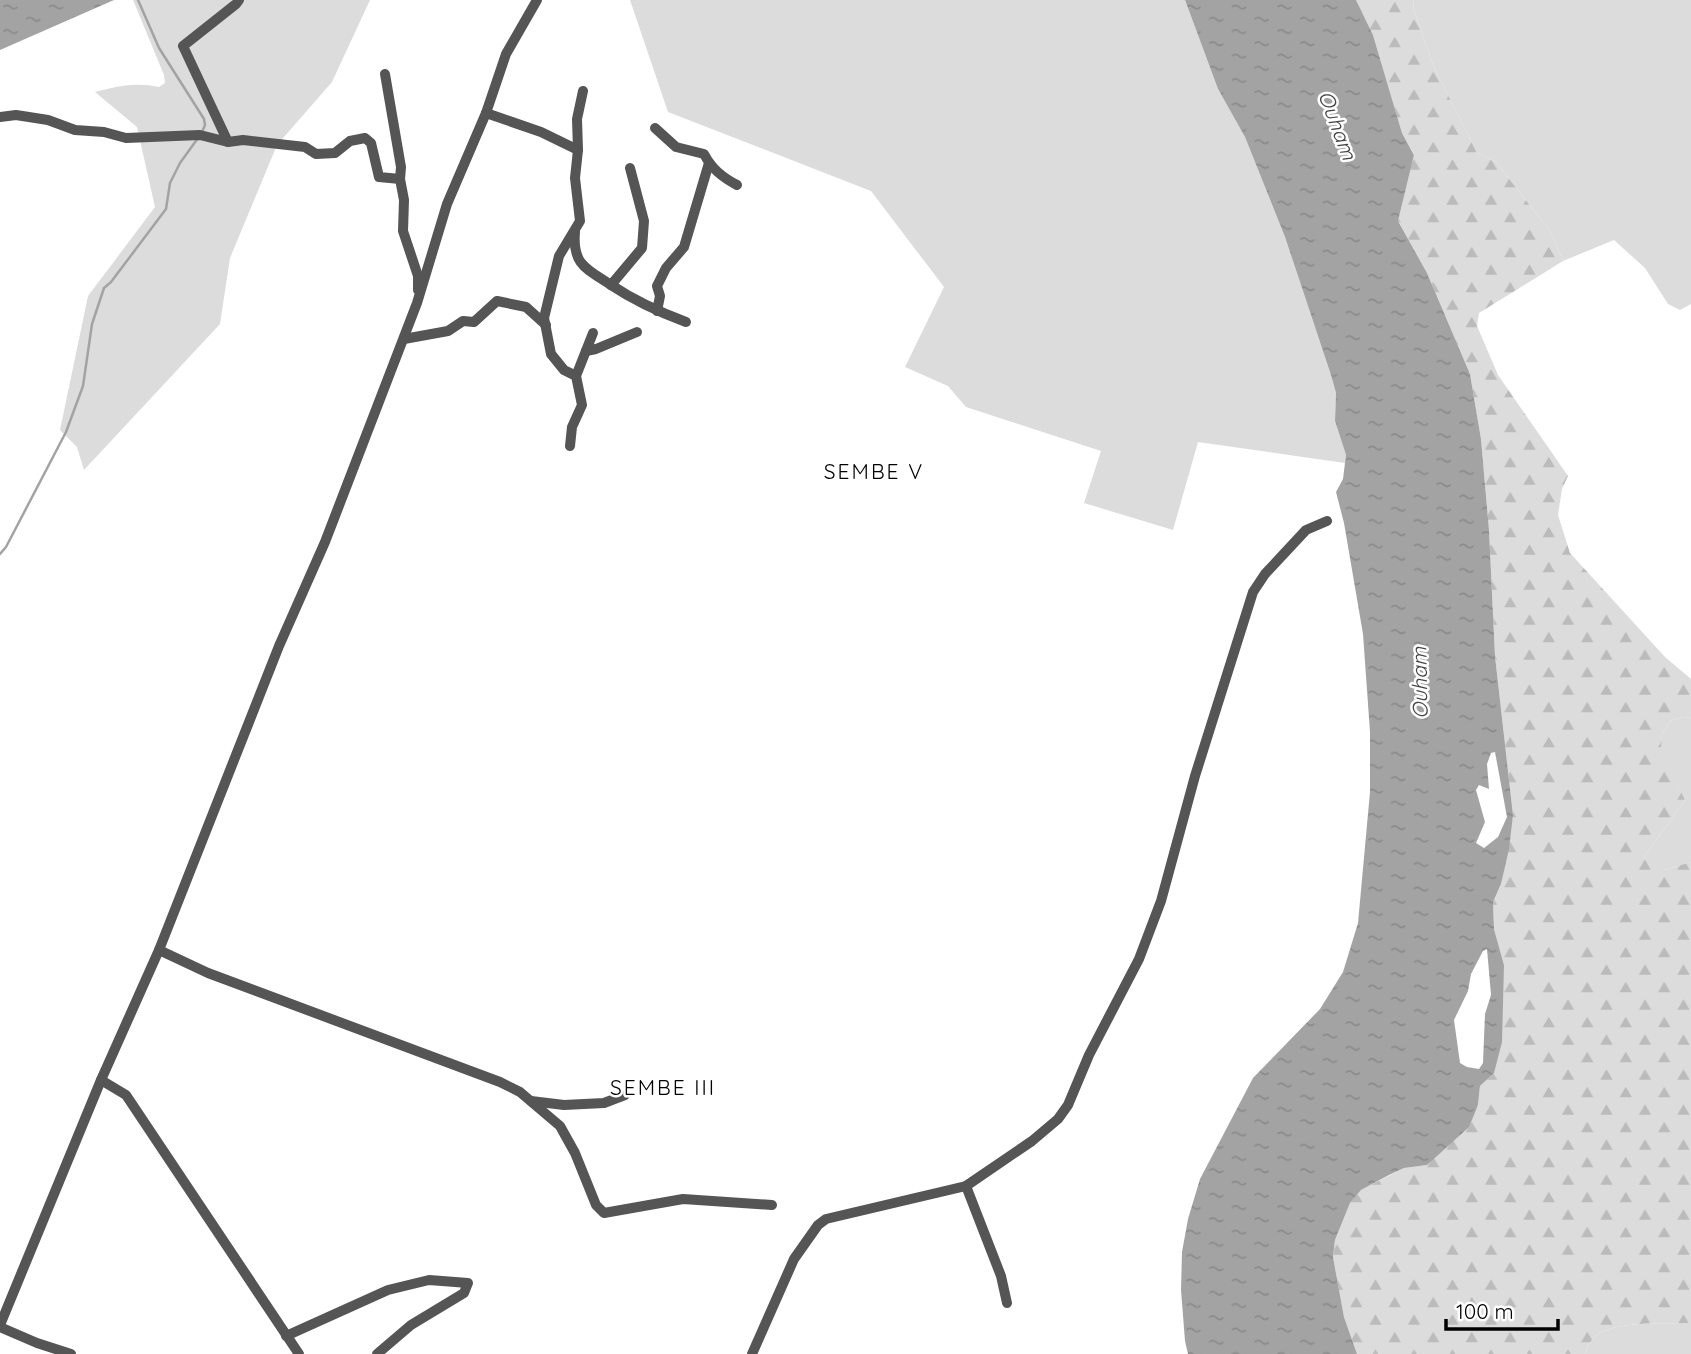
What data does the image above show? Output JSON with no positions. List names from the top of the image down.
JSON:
{
  "districts": ["SEMBE V", "SEMBE III"],
  "water": ["Ouham"],
  "scale_bar": "100 m"
}
